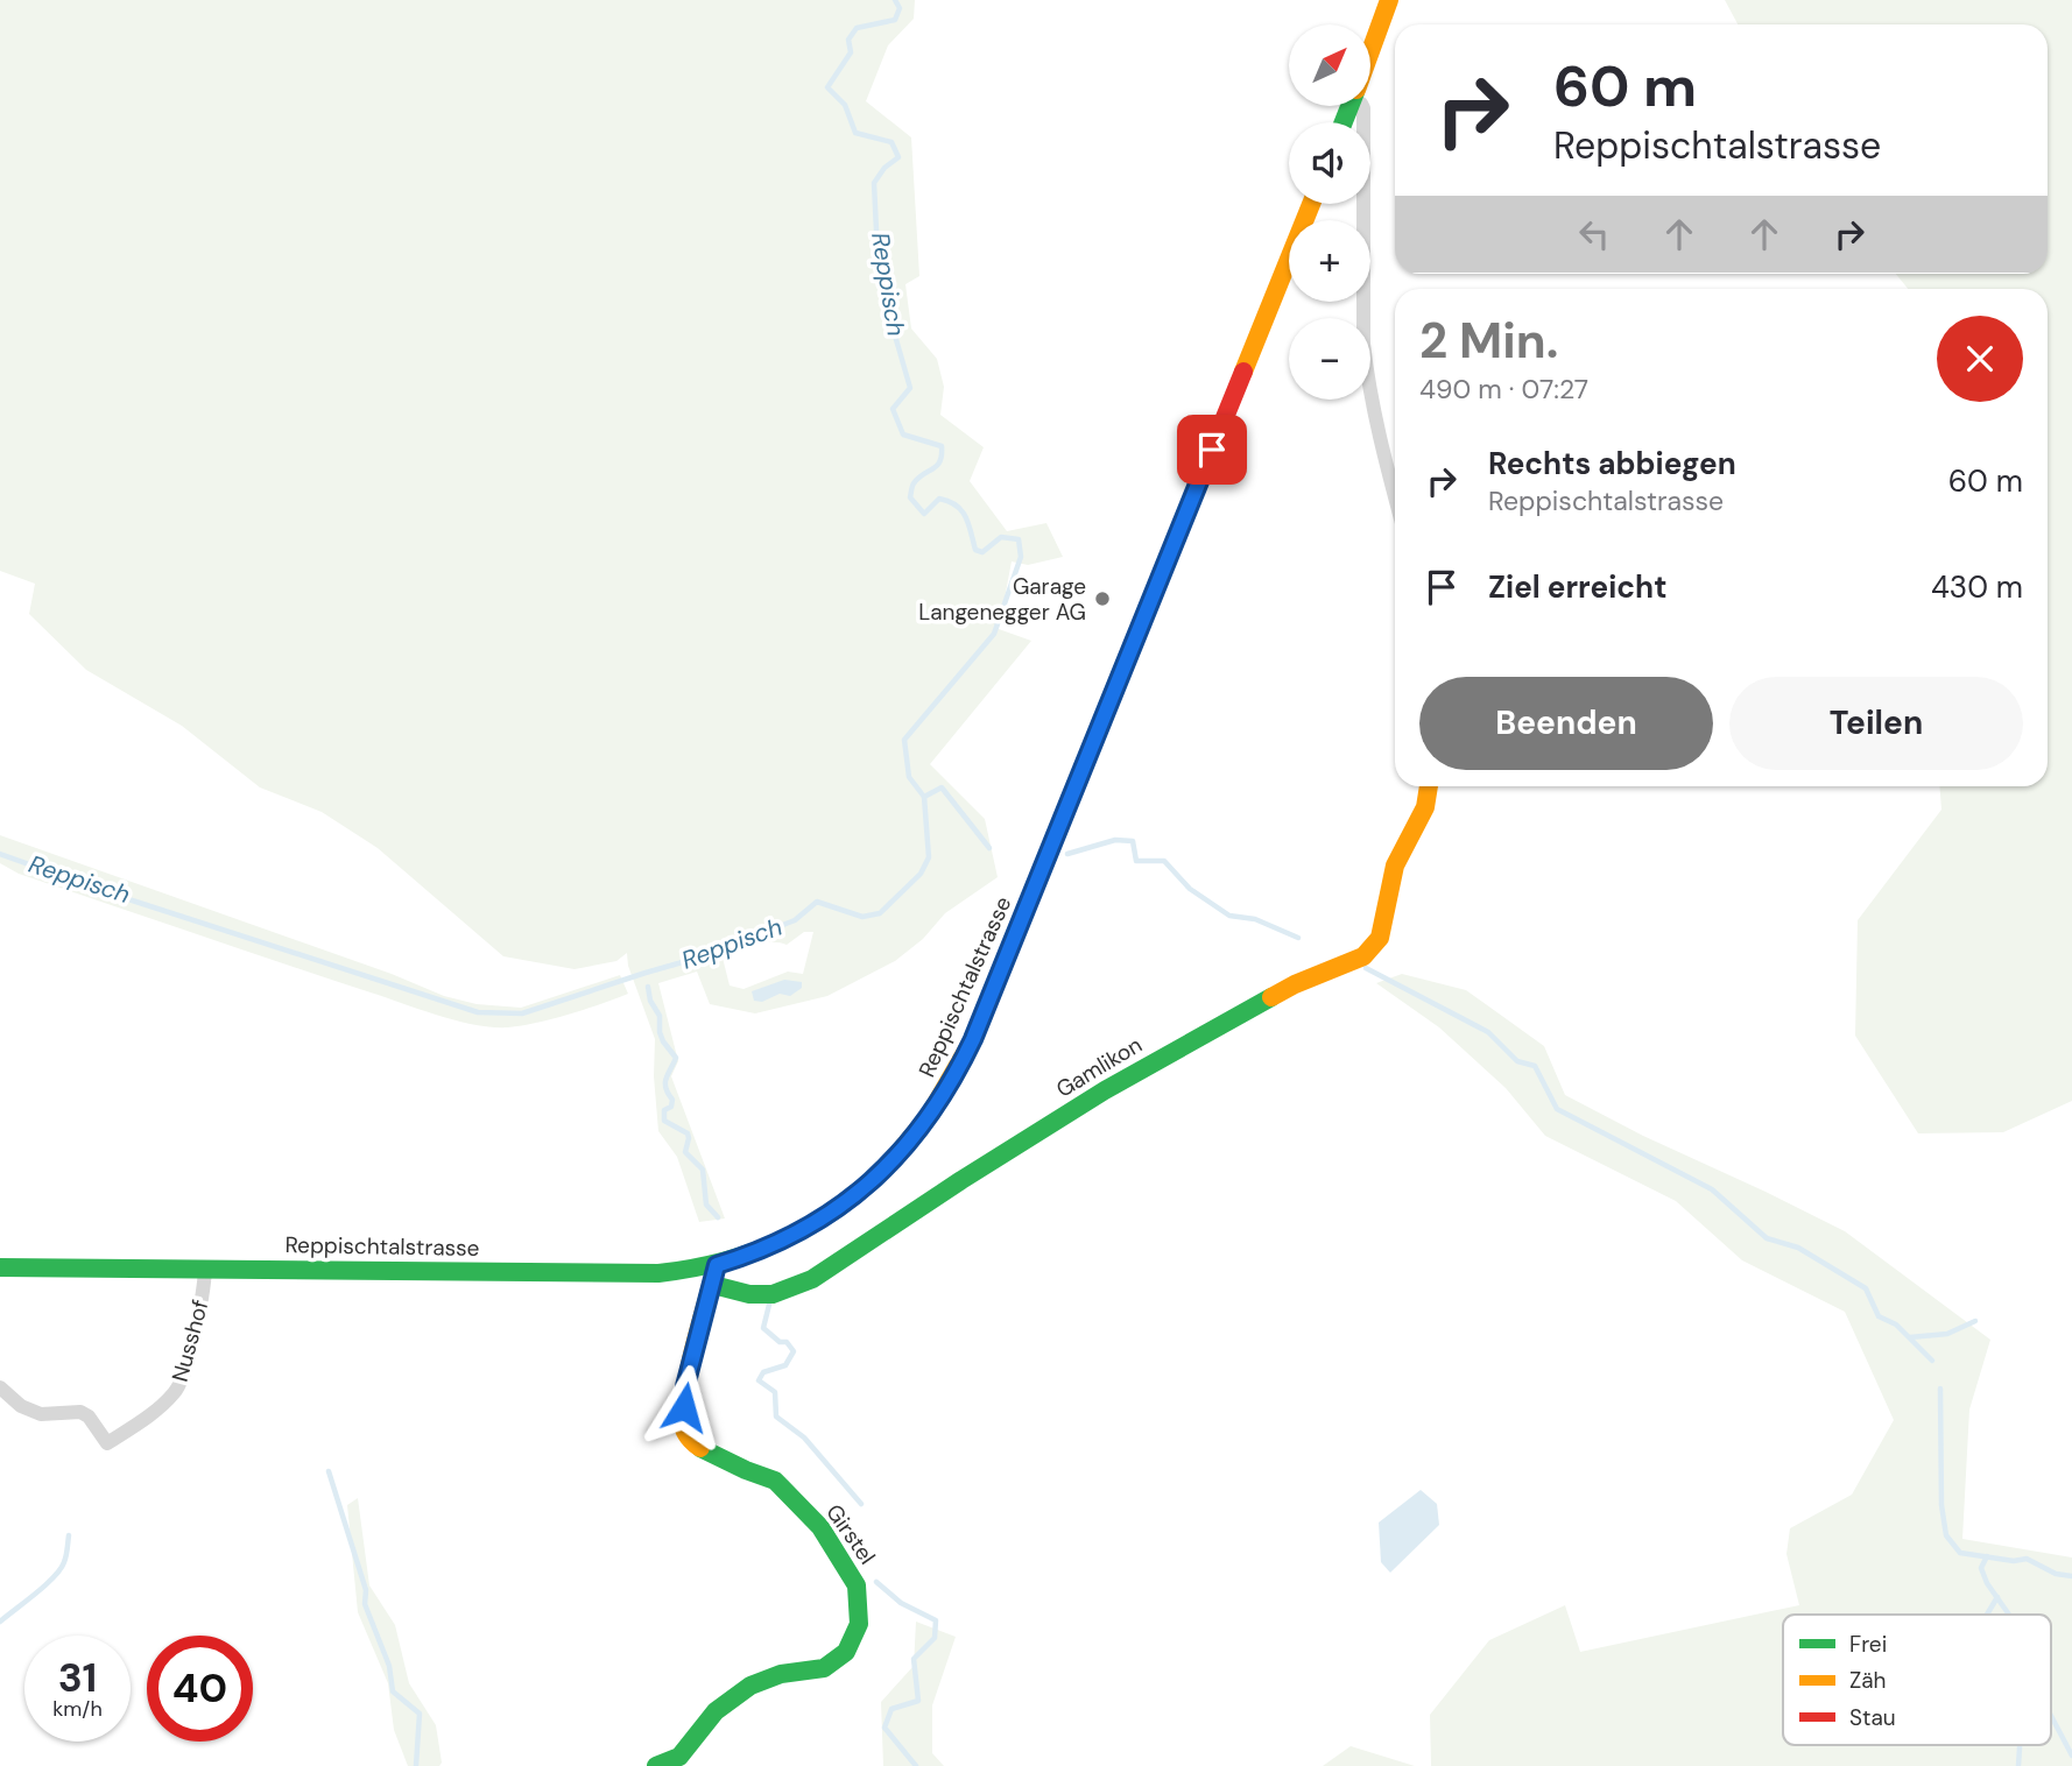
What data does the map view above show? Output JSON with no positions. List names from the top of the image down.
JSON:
{
  "streets": {
    "main road": ["Reppischtalstrasse", "Gamlikon", "Girstel"],
    "street": ["Nusshof"]
  },
  "crossings": [
    ["Reppischtalstrasse", "Nusshof"],
    ["Gamlikon", "Girstel"]
  ],
  "water": ["Reppisch"],
  "places": ["Garage Langenegger AG"],
  "legend": ["Frei", "Zäh", "Stau"],
  "north": "top right",
  "page": {
    "map_buttons": ["+", "−"],
    "turn": ["60 m", "Reppischtalstrasse"],
    "heading": ["2 Min.", "490 m · 07:27"],
    "list": [
      {
        "name": "Rechts abbiegen",
        "note": "Reppischtalstrasse",
        "value": "60 m"
      },
      {
        "name": "Ziel erreicht",
        "value": "430 m"
      }
    ],
    "buttons": ["Beenden", "Teilen"],
    "speed": "31 km/h",
    "limit": "40"
  }
}
